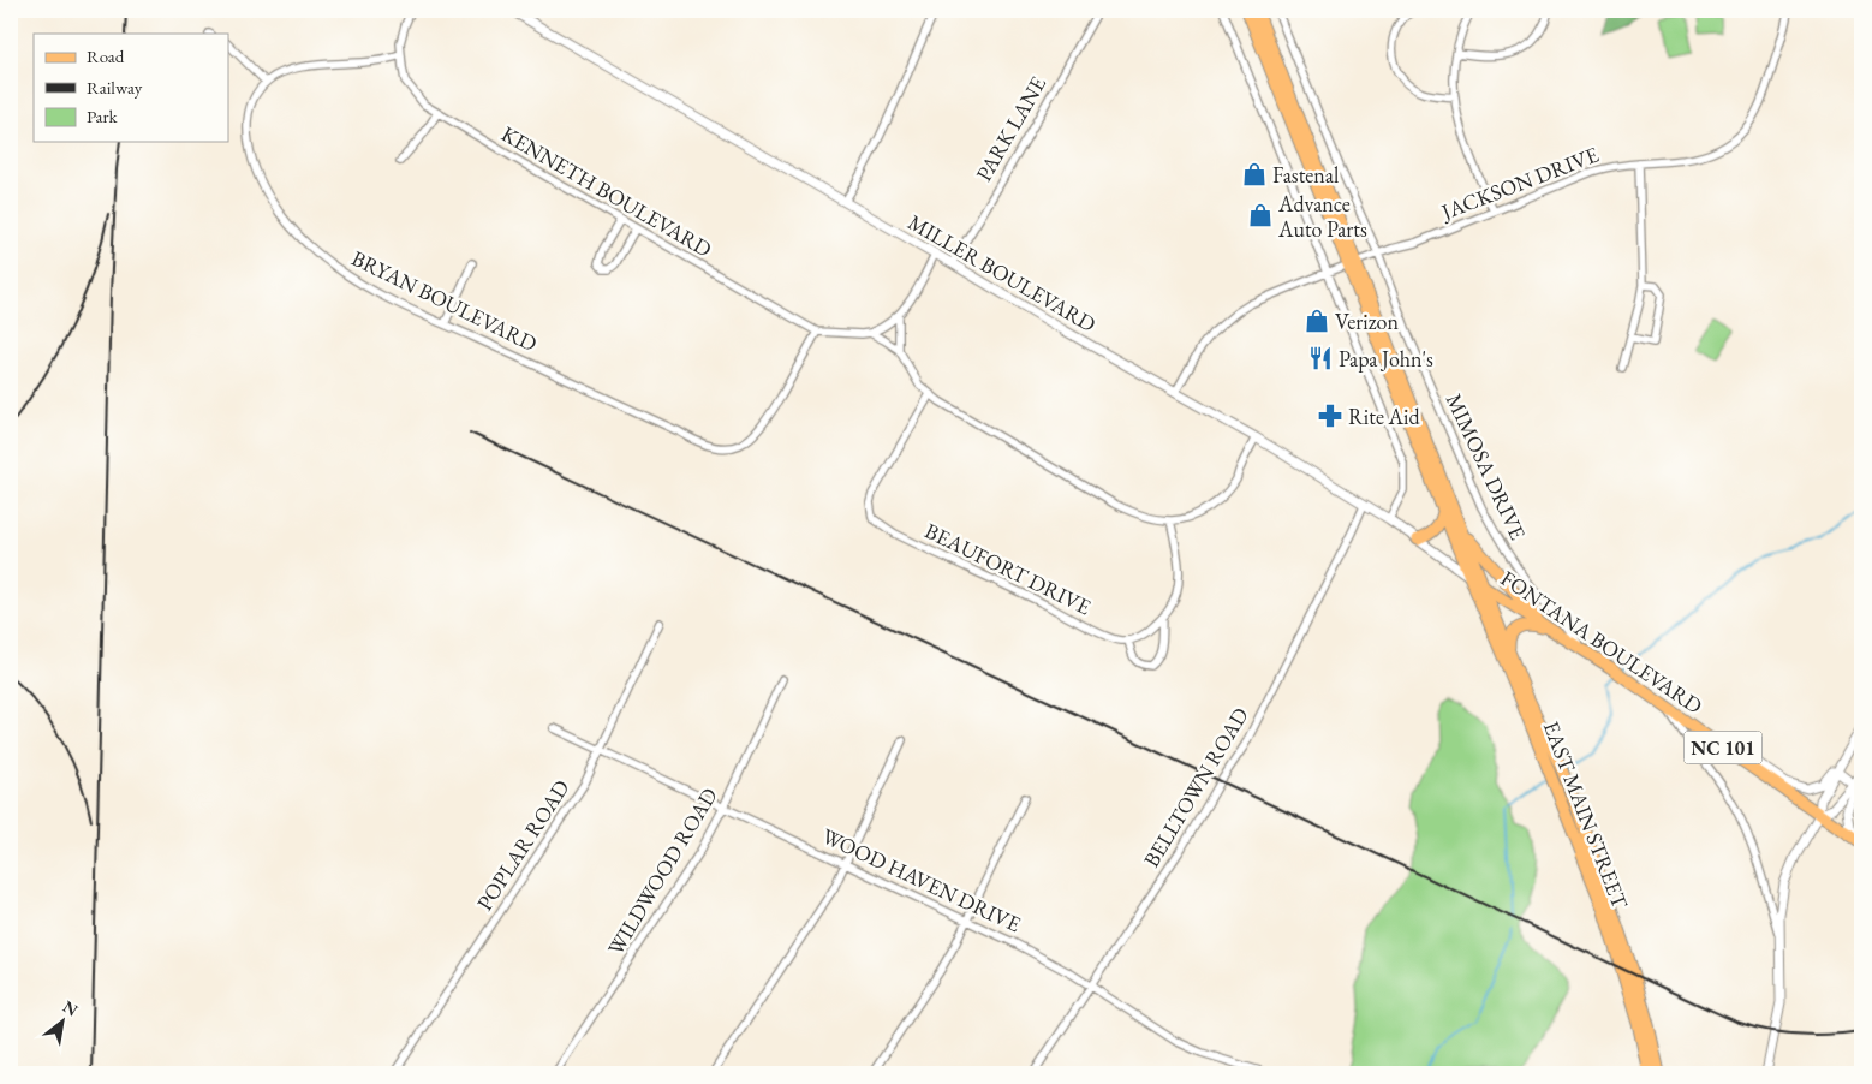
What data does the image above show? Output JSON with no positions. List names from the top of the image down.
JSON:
{
  "streets": {
    "main road": ["FONTANA BOULEVARD", "NC 101", "EAST MAIN STREET"],
    "street": [
      "PARK LANE",
      "JACKSON DRIVE",
      "KENNETH BOULEVARD",
      "MILLER BOULEVARD",
      "BRYAN BOULEVARD",
      "MIMOSA DRIVE",
      "BEAUFORT DRIVE",
      "BELLTOWN ROAD",
      "POPLAR ROAD",
      "WILDWOOD ROAD",
      "WOOD HAVEN DRIVE"
    ]
  },
  "crossings": [
    ["PARK LANE", "MILLER BOULEVARD"],
    ["JACKSON DRIVE", "MILLER BOULEVARD"],
    ["JACKSON DRIVE", "MIMOSA DRIVE"],
    ["JACKSON DRIVE", "EAST MAIN STREET"],
    ["KENNETH BOULEVARD", "MILLER BOULEVARD"],
    ["KENNETH BOULEVARD", "BRYAN BOULEVARD"],
    ["KENNETH BOULEVARD", "BEAUFORT DRIVE"],
    ["MILLER BOULEVARD", "FONTANA BOULEVARD"],
    ["MILLER BOULEVARD", "BELLTOWN ROAD"],
    ["MILLER BOULEVARD", "EAST MAIN STREET"],
    ["MIMOSA DRIVE", "FONTANA BOULEVARD"],
    ["FONTANA BOULEVARD", "EAST MAIN STREET"],
    ["BELLTOWN ROAD", "WOOD HAVEN DRIVE"],
    ["POPLAR ROAD", "WOOD HAVEN DRIVE"],
    ["WILDWOOD ROAD", "WOOD HAVEN DRIVE"]
  ],
  "places": {
    "shop": ["Fastenal", "Advance Auto Parts", "Verizon"],
    "restaurant": ["Papa John's"],
    "pharmacy": ["Rite Aid"]
  },
  "legend": ["Road", "Railway", "Park"],
  "north": "top right"
}
